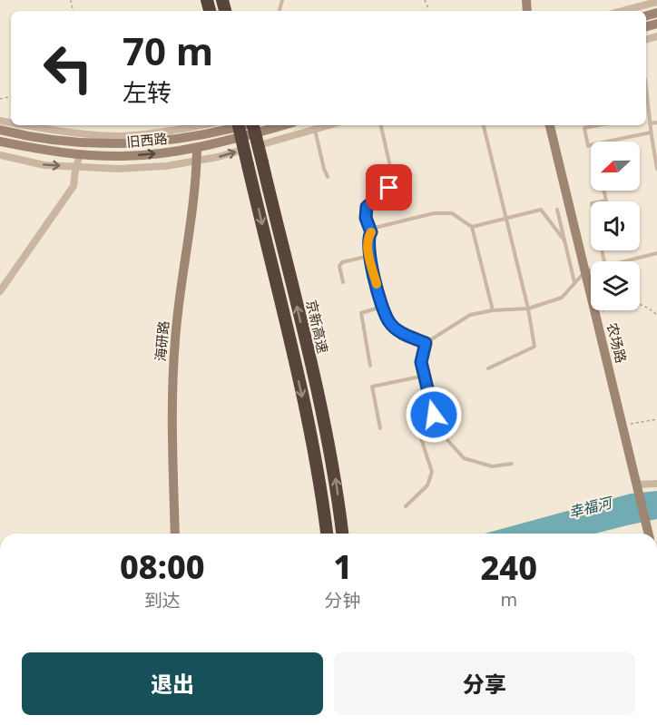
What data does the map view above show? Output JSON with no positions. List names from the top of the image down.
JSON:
{
  "streets": {
    "highway": ["京新高速"],
    "street": ["旧西路", "海研路", "农场路"]
  },
  "crossings": [
    ["旧西路", "海研路"]
  ],
  "water": ["幸福河"],
  "north": "left",
  "page": {
    "turn": ["70 m", "左转"],
    "eta": [
      "08:00",
      "到达",
      "1",
      "分钟",
      "240",
      "m"
    ],
    "buttons": ["退出", "分享"]
  }
}
